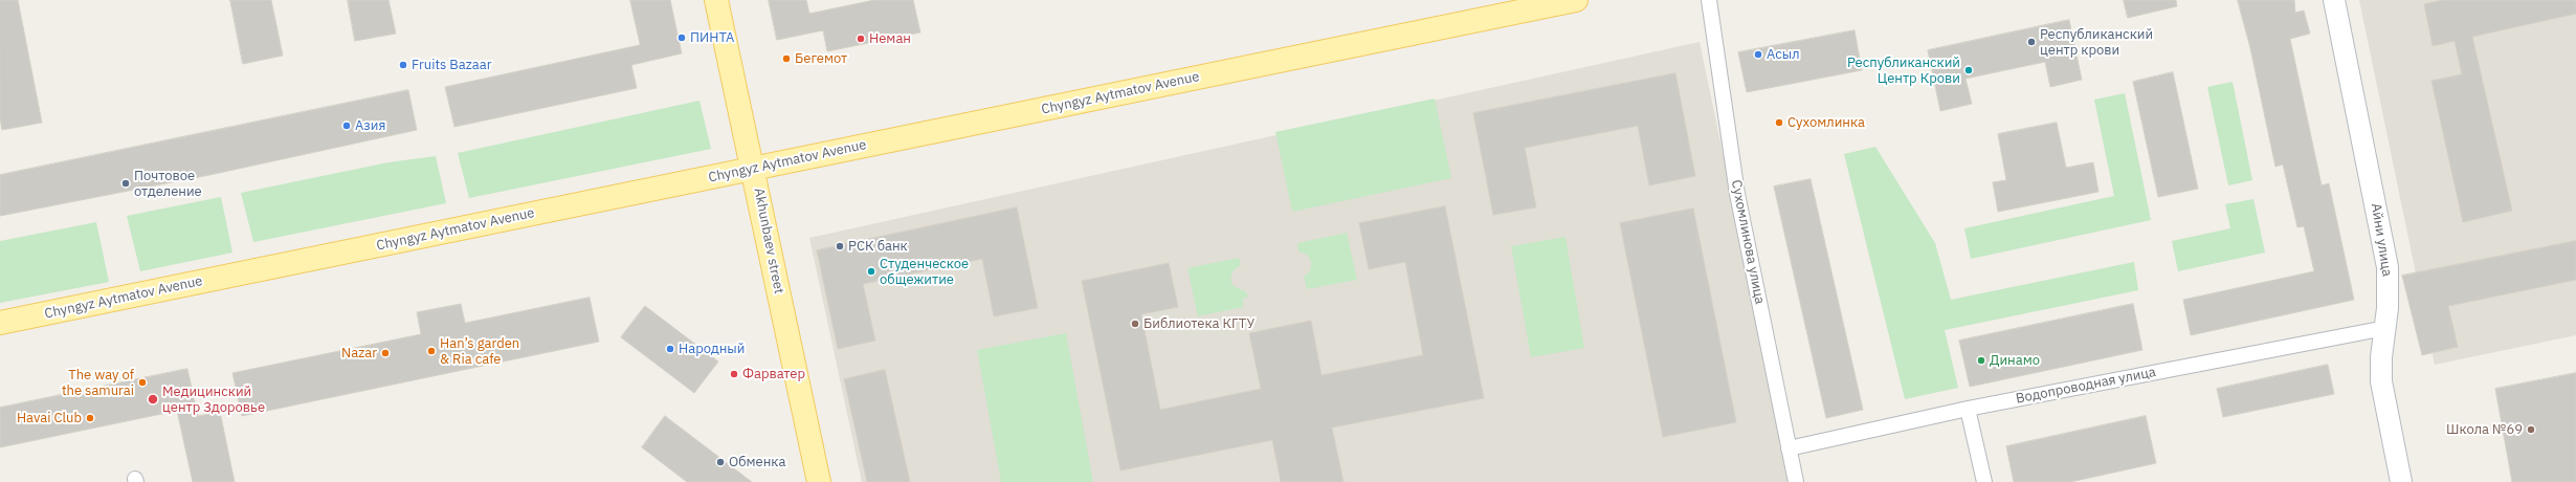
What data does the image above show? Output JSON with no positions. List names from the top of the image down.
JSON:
{
  "streets": {
    "main road": ["Chyngyz Aytmatov Avenue", "Akhunbaev street"],
    "street": ["Айни улица", "Сухомлинова улица", "Водопроводная улица"]
  },
  "crossings": [
    ["Chyngyz Aytmatov Avenue", "Akhunbaev street"],
    ["Айни улица", "Водопроводная улица"],
    ["Сухомлинова улица", "Водопроводная улица"]
  ],
  "places": [
    "ПИНТА",
    "Неман",
    "Республиканский центр крови",
    "Асыл",
    "Бегемот",
    "Fruits Bazaar",
    "Республиканский Центр Крови",
    "Сухомлинка",
    "Азия",
    "Почтовое отделение",
    "РСК банк",
    "Студенческое общежитие",
    "Библиотека КГТУ",
    "Народный",
    "Han’s garden & Ria cafe",
    "Nazar",
    "Динамо",
    "Фарватер",
    "The way of the samurai",
    "Медицинский центр Здоровье",
    "Havai Club",
    "Школа №69",
    "Обменка"
  ]
}
